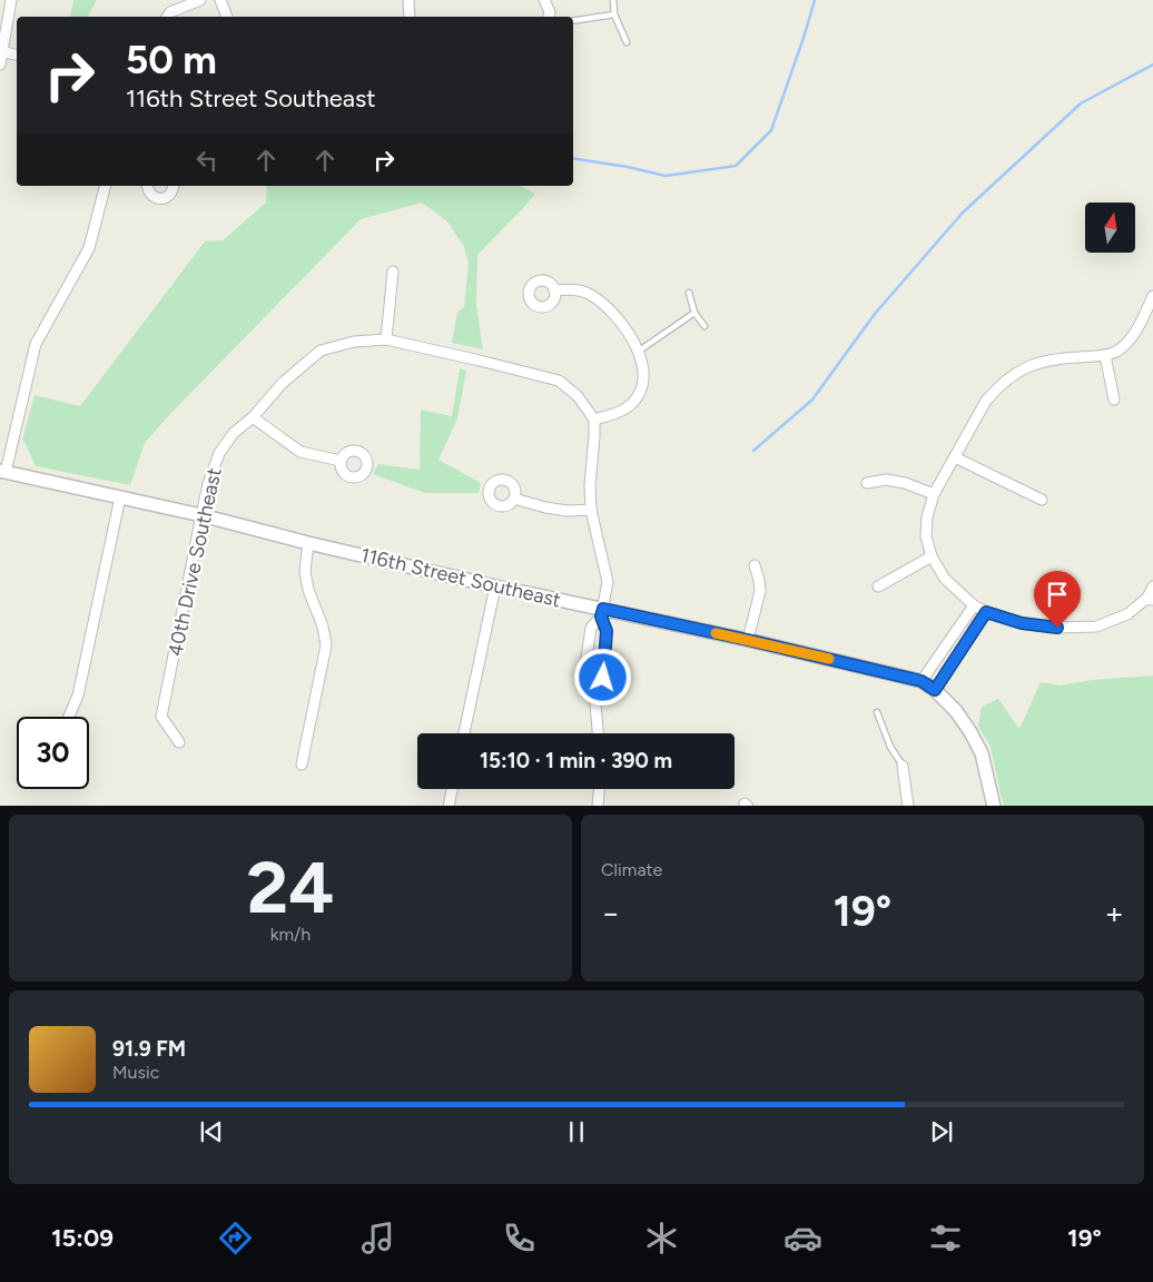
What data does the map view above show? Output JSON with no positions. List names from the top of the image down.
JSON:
{
  "streets": {
    "street": ["40th Drive Southeast", "116th Street Southeast"]
  },
  "crossings": [
    ["40th Drive Southeast", "116th Street Southeast"]
  ],
  "north": "top",
  "page": {
    "turn": ["50 m", "116th Street Southeast"],
    "limit": "30",
    "trip": "15:10 · 1 min · 390 m",
    "tile": [
      ["24", "km/h"],
      "Climate"
    ],
    "heat": ["−", "19°", "+"],
    "song": ["91.9 FM", "Music"],
    "tabs": ["15:09", "19°"]
  }
}
